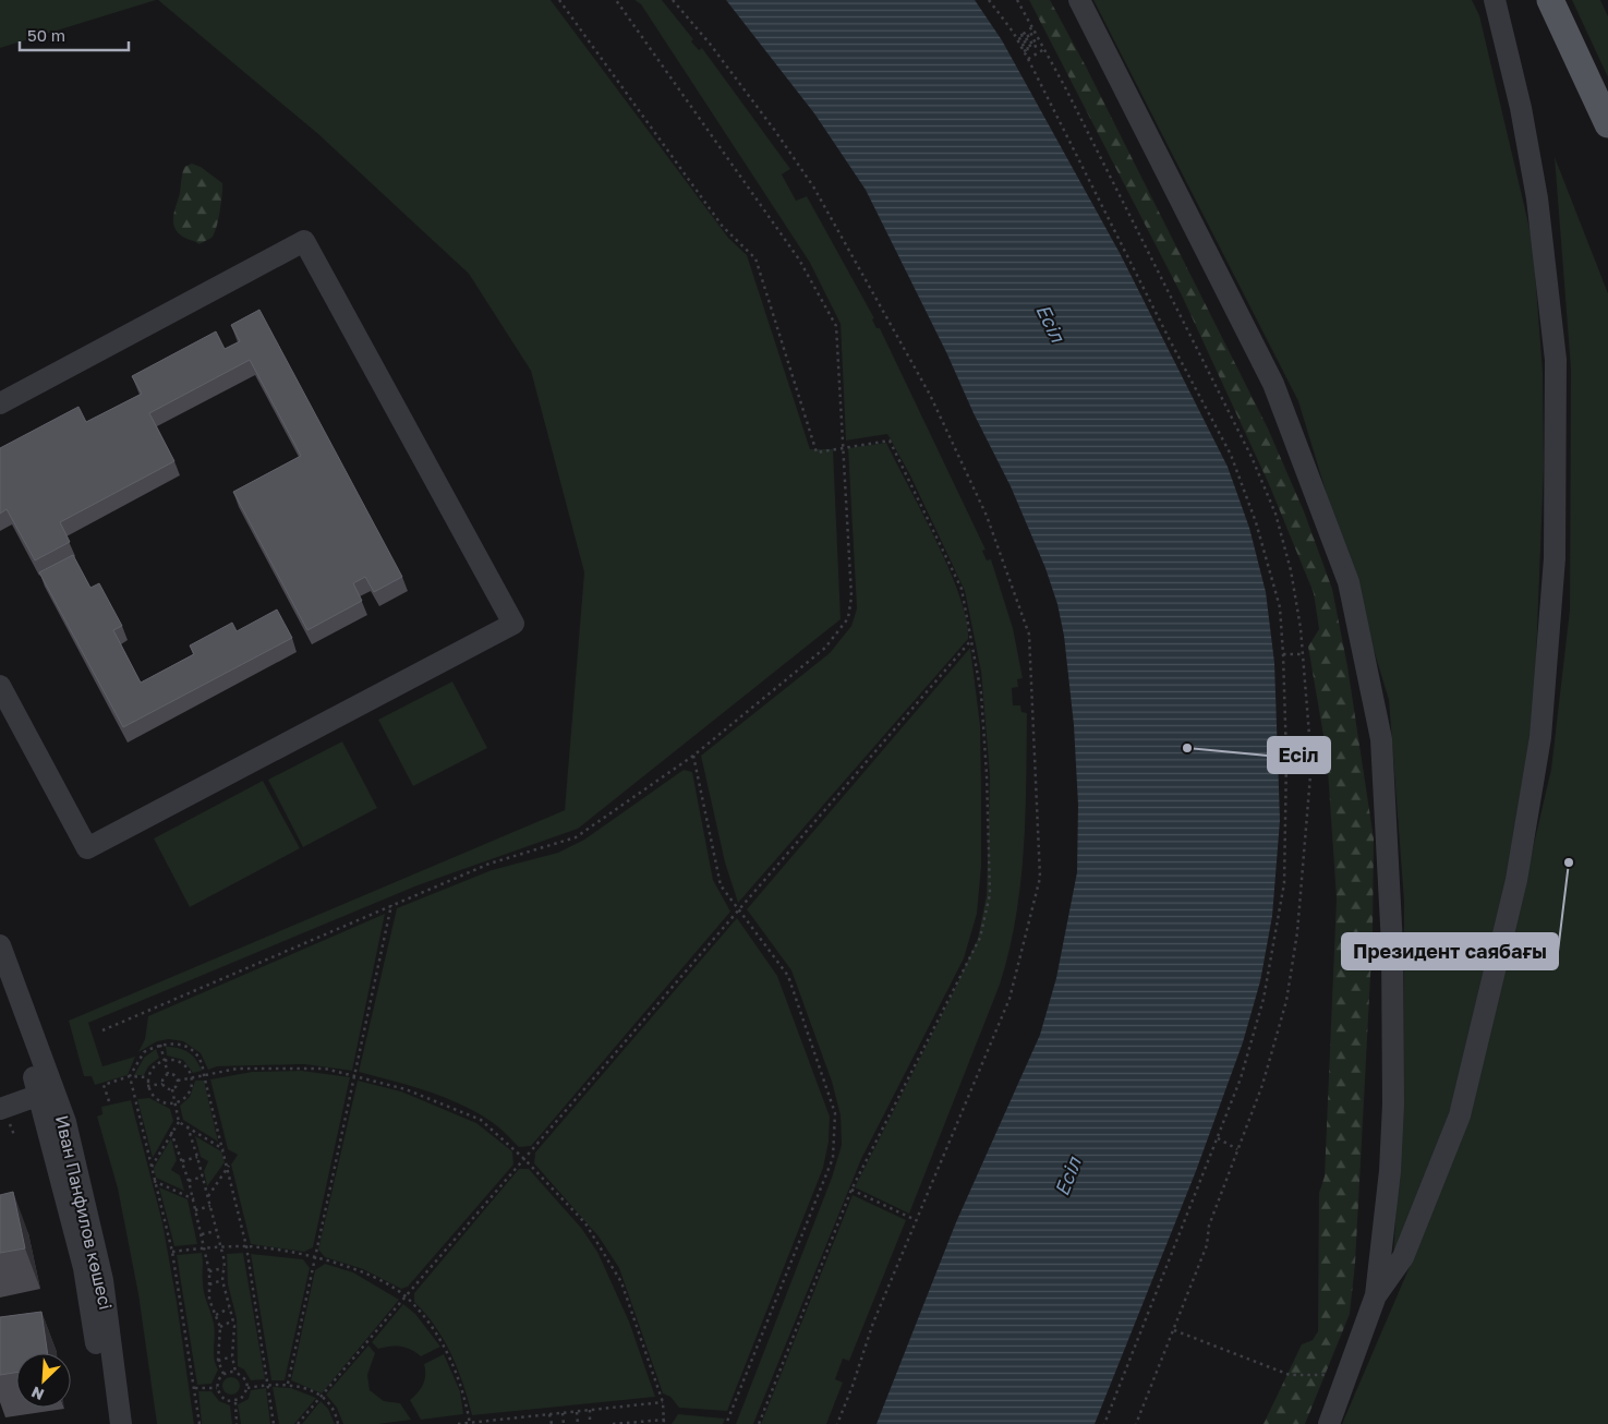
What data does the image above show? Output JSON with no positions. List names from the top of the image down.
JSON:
{
  "streets": {
    "street": ["Иван Панфилов көшесі"]
  },
  "water": ["Есіл"],
  "places": ["Есіл", "Президент саябағы"],
  "scale_bar": "50 m",
  "north": "bottom left"
}
